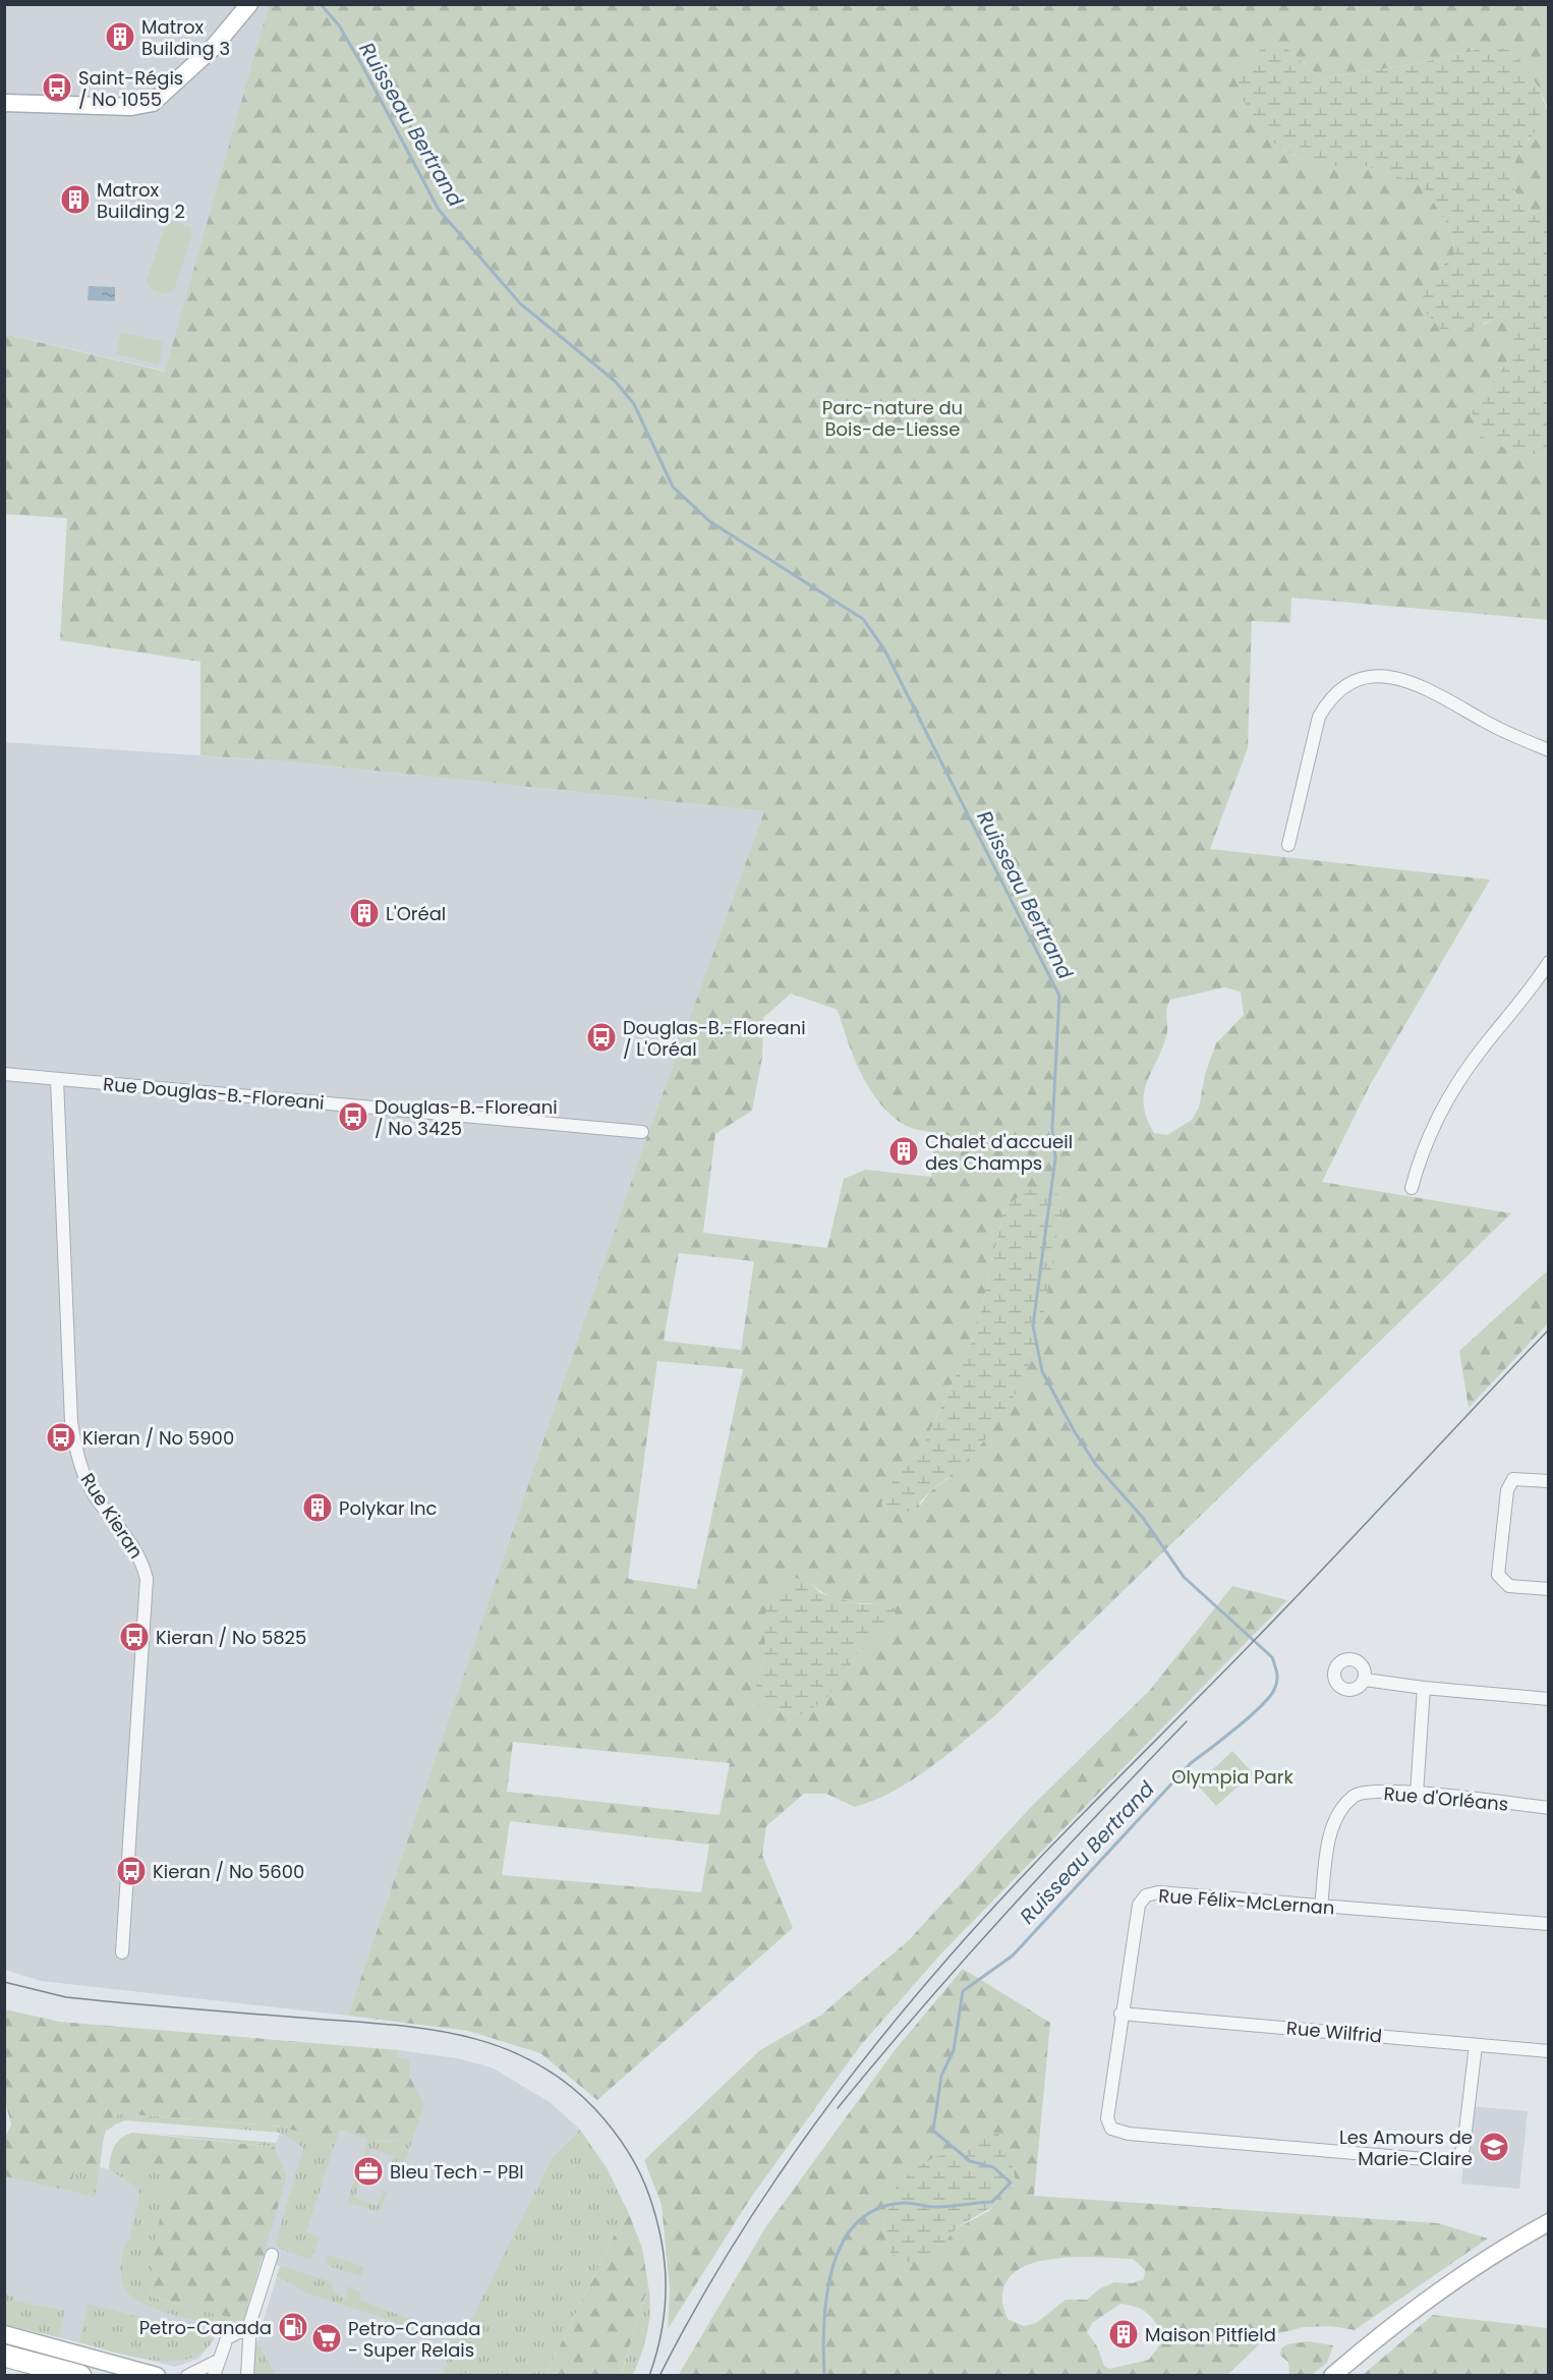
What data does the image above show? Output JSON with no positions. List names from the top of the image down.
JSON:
{
  "streets": {
    "street": [
      "Rue Douglas-B.-Floreani",
      "Rue Kieran",
      "Rue d'Orléans",
      "Rue Félix-McLernan",
      "Rue Wilfrid"
    ]
  },
  "crossings": [
    ["Rue Douglas-B.-Floreani", "Rue Kieran"],
    ["Rue d'Orléans", "Rue Félix-McLernan"],
    ["Rue Félix-McLernan", "Rue Wilfrid"]
  ],
  "water": ["Ruisseau Bertrand"],
  "parks": ["Parc-nature du Bois-de-Liesse", "Olympia Park"],
  "places": {
    "building": [
      "Matrox Building 3",
      "Matrox Building 2",
      "L'Oréal",
      "Chalet d'accueil des Champs",
      "Polykar Inc",
      "Maison Pitfield"
    ],
    "bus stop": [
      "Saint-Régis / No 1055",
      "Douglas-B.-Floreani / L'Oréal",
      "Douglas-B.-Floreani / No 3425",
      "Kieran / No 5900",
      "Kieran / No 5825",
      "Kieran / No 5600"
    ],
    "school or university": ["Les Amours de Marie-Claire"],
    "office": ["Bleu Tech - PBI"],
    "fuel station": ["Petro-Canada"],
    "supermarket": ["Petro-Canada - Super Relais"]
  }
}
